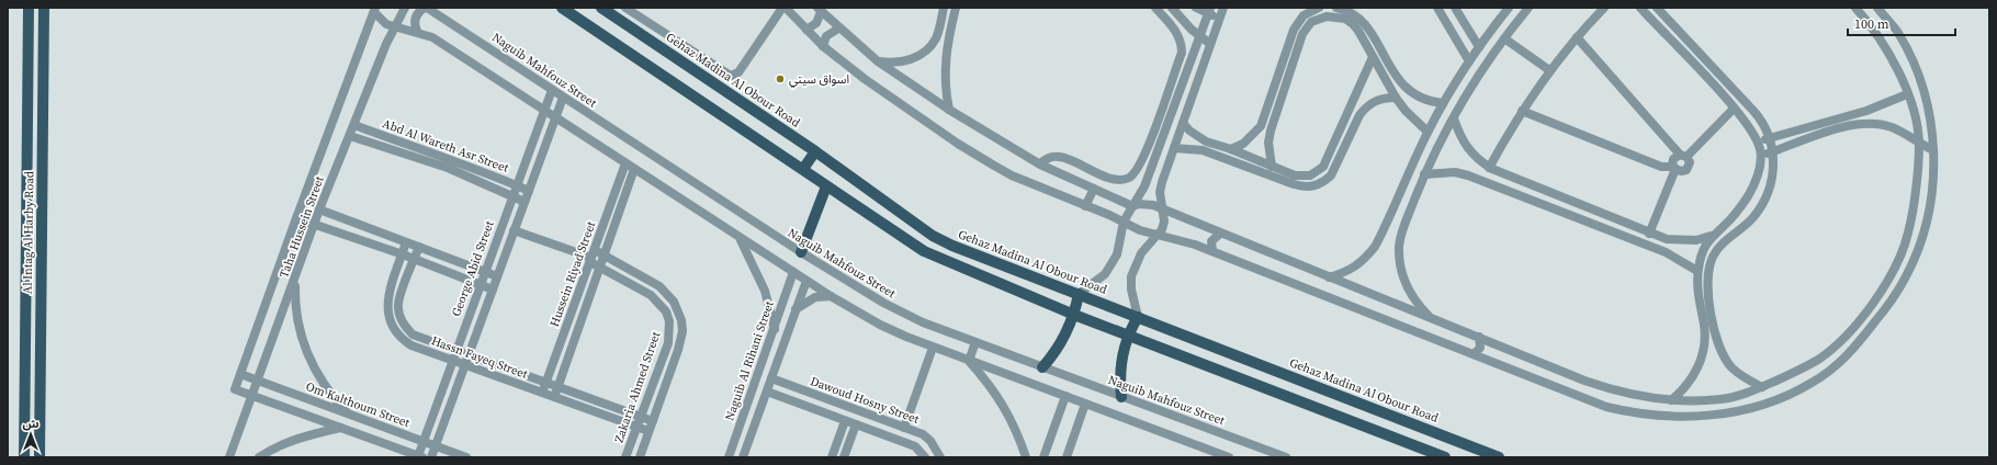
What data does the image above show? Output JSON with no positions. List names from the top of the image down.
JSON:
{
  "streets": {
    "main road": ["Gehaz Madina Al Obour Road", "Al Intag Al Harby Road"],
    "street": [
      "Naguib Mahfouz Street",
      "Abd Al Wareth Asr Street",
      "Taha Hussein Street",
      "George Abid Street",
      "Hussein Riyad Street",
      "Hassn Fayeq Street",
      "Naguib Al Rihani Street",
      "Zakaria Ahmed Street",
      "Dawoud Hosny Street",
      "Om Kalthoum Street"
    ]
  },
  "crossings": [
    ["Naguib Mahfouz Street", "George Abid Street"],
    ["Abd Al Wareth Asr Street", "Taha Hussein Street"],
    ["Abd Al Wareth Asr Street", "George Abid Street"],
    ["Taha Hussein Street", "Om Kalthoum Street"],
    ["George Abid Street", "Hassn Fayeq Street"],
    ["George Abid Street", "Om Kalthoum Street"],
    ["Hussein Riyad Street", "Hassn Fayeq Street"],
    ["Hussein Riyad Street", "Zakaria Ahmed Street"],
    ["Hassn Fayeq Street", "Zakaria Ahmed Street"]
  ],
  "places": ["اسواق سيتي"],
  "scale_bar": "100 m",
  "north": "top"
}
